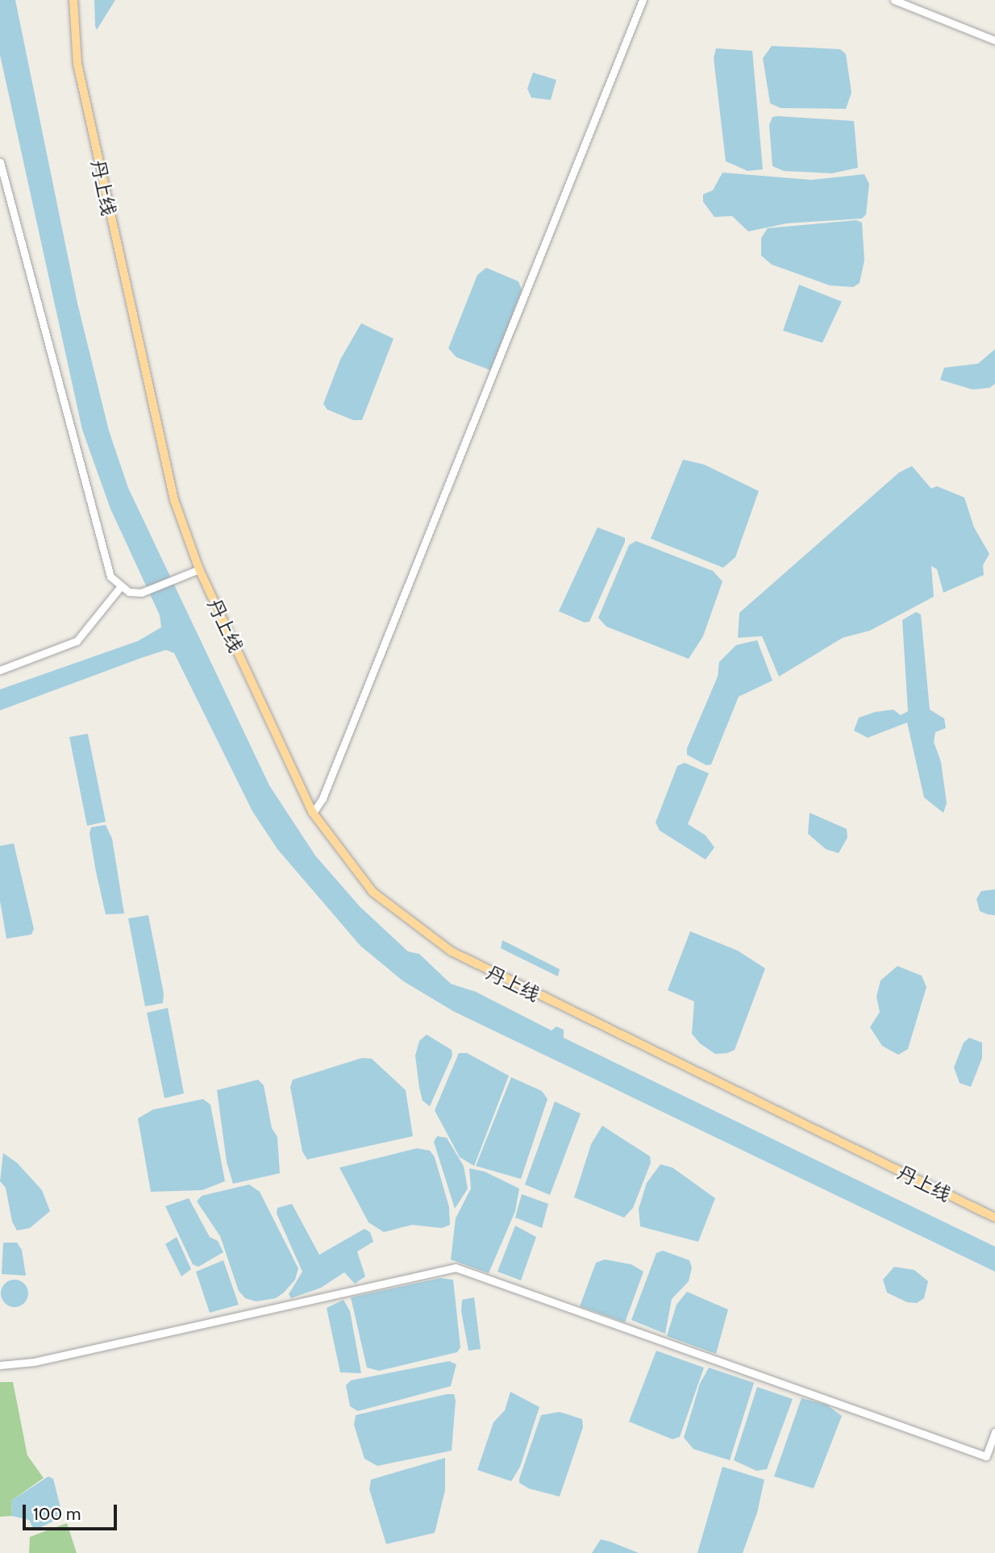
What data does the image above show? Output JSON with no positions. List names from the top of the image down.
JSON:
{
  "streets": {
    "main road": ["丹上线"]
  },
  "scale_bar": "100 m"
}
